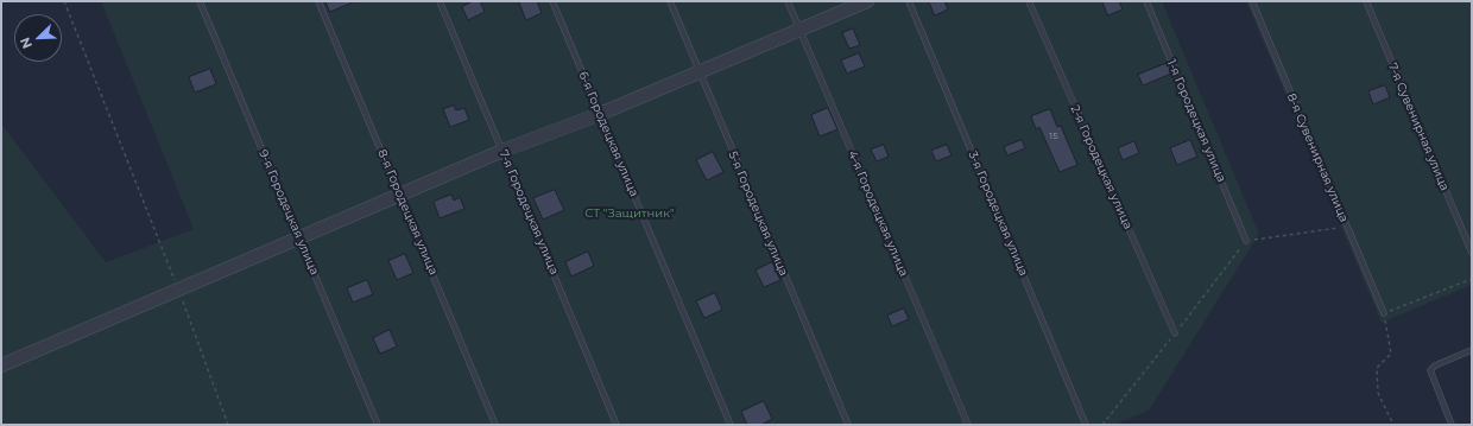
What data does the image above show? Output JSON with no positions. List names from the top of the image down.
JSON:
{
  "streets": {
    "lane": [
      "1-я Городецкая улица",
      "7-я Сувенирная улица",
      "6-я Городецкая улица",
      "8-я Сувенирная улица",
      "2-я Городецкая улица",
      "9-я Городецкая улица",
      "8-я Городецкая улица",
      "7-я Городецкая улица",
      "5-я Городецкая улица",
      "4-я Городецкая улица",
      "3-я Городецкая улица"
    ]
  },
  "parks": ["СТ \"Защитник\""],
  "house_numbers": ["15"],
  "north": "bottom left"
}
